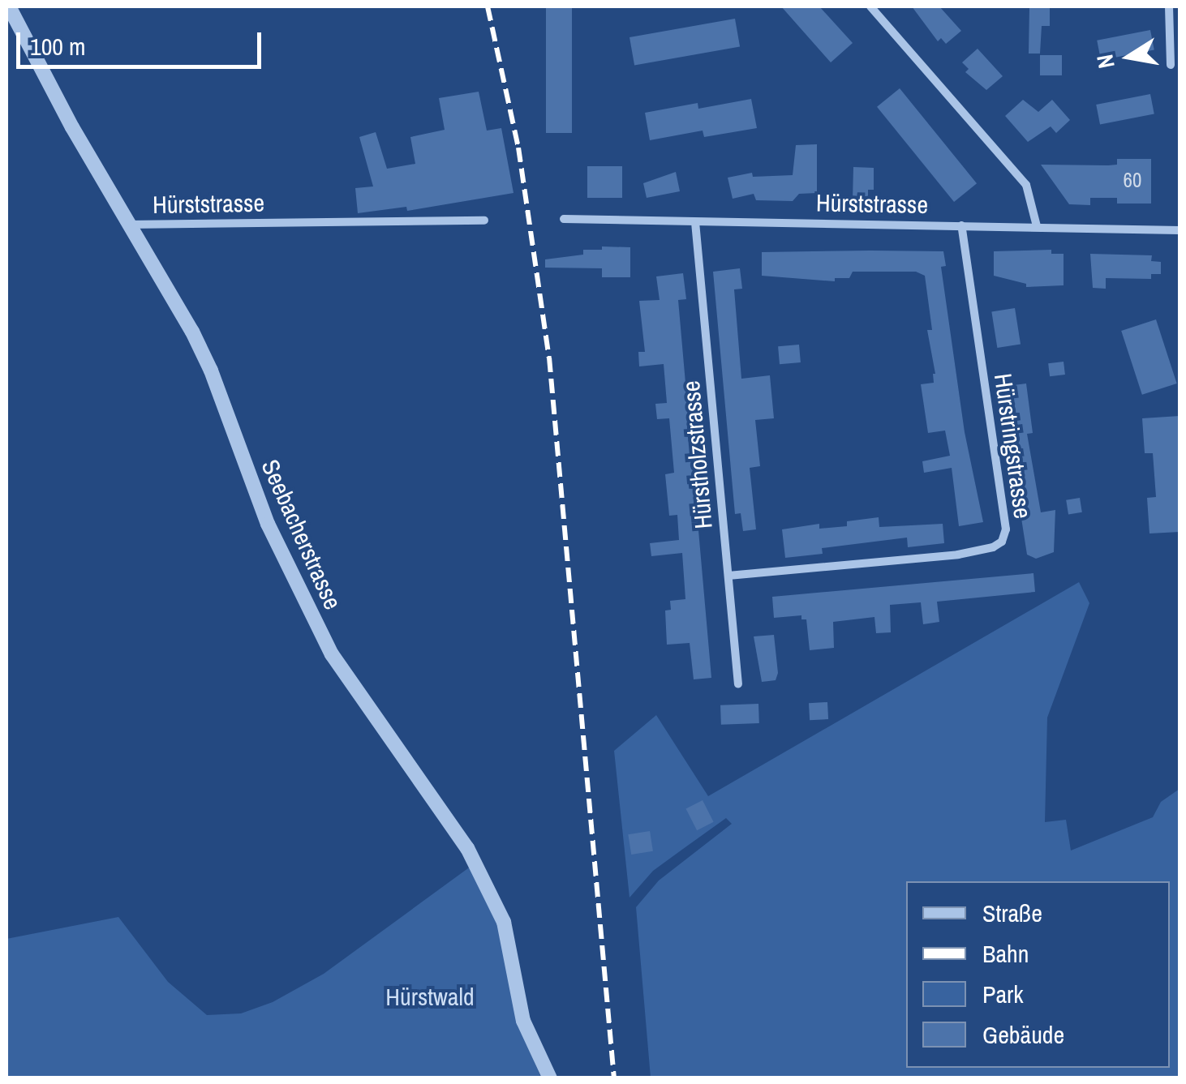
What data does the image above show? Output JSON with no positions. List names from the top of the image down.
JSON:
{
  "streets": {
    "street": [
      "Hürststrasse",
      "Hürstringstrasse",
      "Hürstholzstrasse",
      "Seebacherstrasse"
    ]
  },
  "crossings": [
    ["Hürststrasse", "Hürstringstrasse"],
    ["Hürststrasse", "Hürstholzstrasse"],
    ["Hürststrasse", "Seebacherstrasse"],
    ["Hürstringstrasse", "Hürstholzstrasse"]
  ],
  "parks": ["Hürstwald"],
  "house_numbers": ["60"],
  "legend": [
    "Straße",
    "Bahn",
    "Park",
    "Gebäude"
  ],
  "scale_bar": "100 m",
  "north": "left"
}
